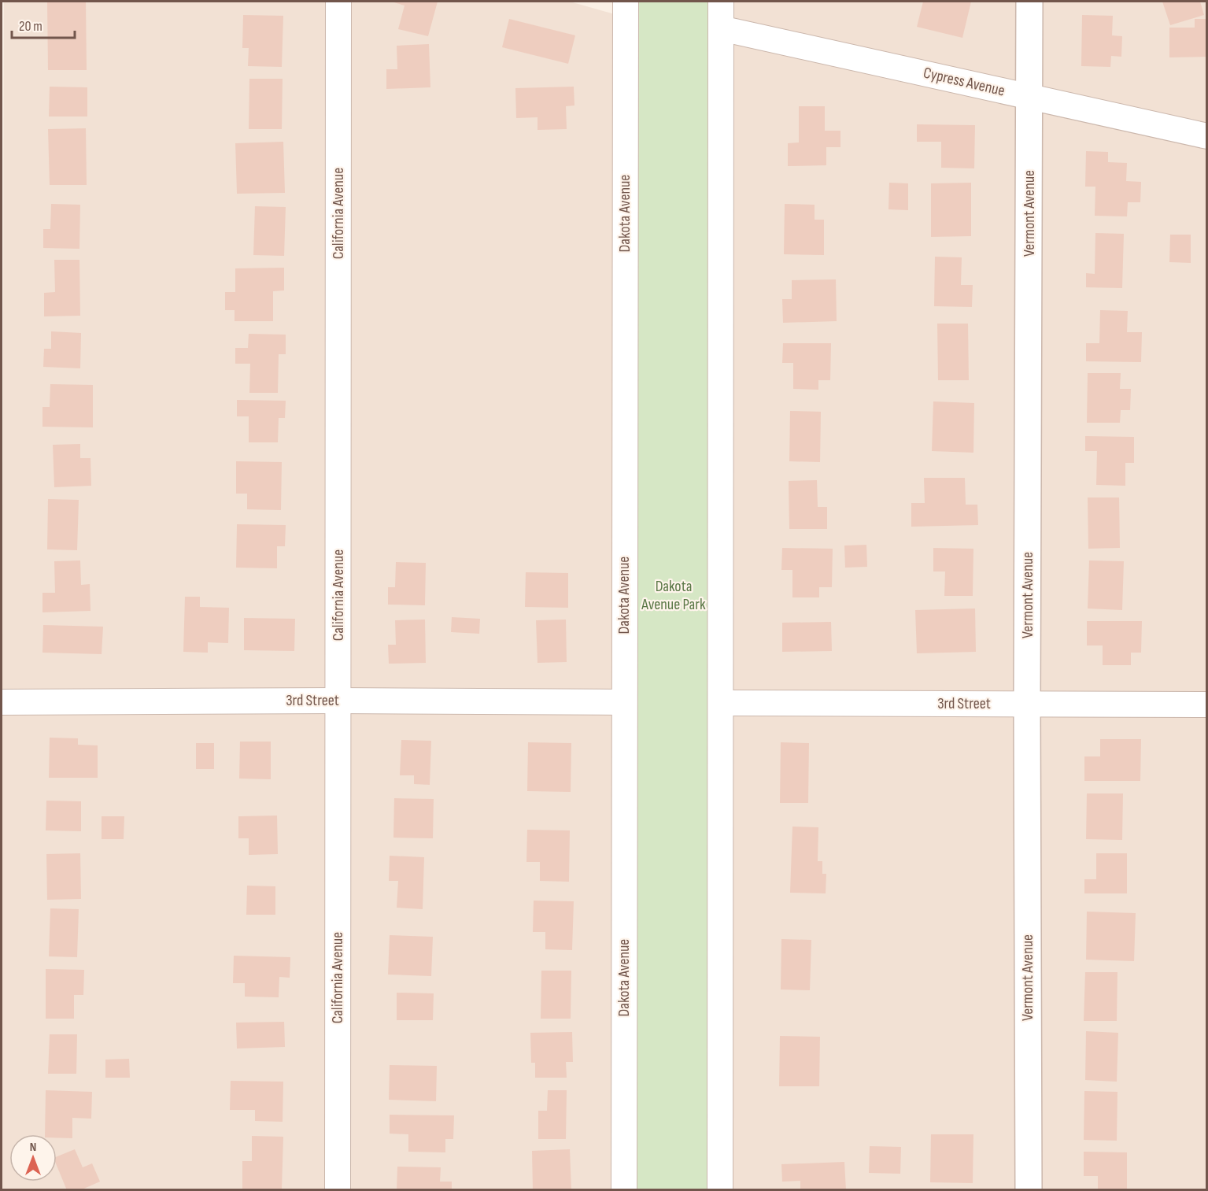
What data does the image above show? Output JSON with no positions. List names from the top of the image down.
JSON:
{
  "streets": {
    "street": [
      "Cypress Avenue",
      "California Avenue",
      "Dakota Avenue",
      "Vermont Avenue",
      "3rd Street"
    ]
  },
  "crossings": [
    ["Cypress Avenue", "Vermont Avenue"],
    ["California Avenue", "3rd Street"],
    ["Dakota Avenue", "3rd Street"],
    ["Vermont Avenue", "3rd Street"]
  ],
  "parks": ["Dakota Avenue Park"],
  "scale_bar": "20 m",
  "north": "top"
}
